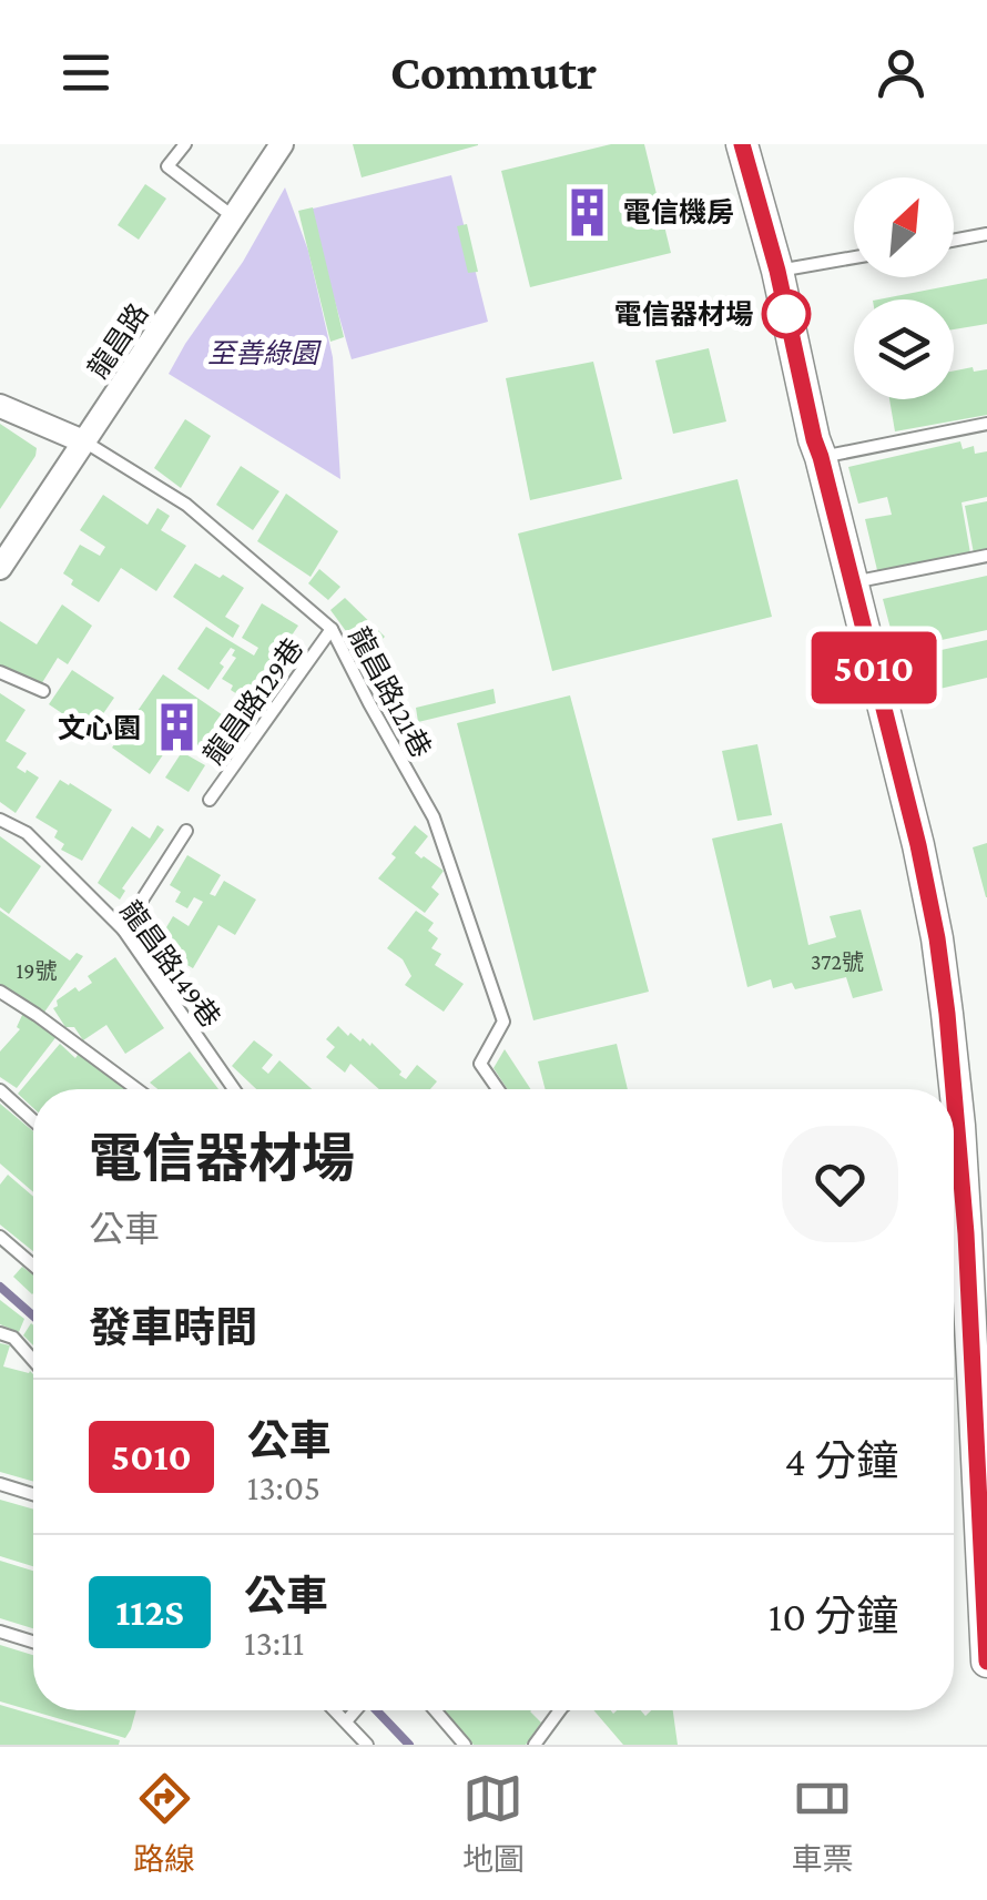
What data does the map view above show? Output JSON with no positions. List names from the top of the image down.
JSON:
{
  "streets": {
    "street": ["龍昌路"],
    "lane": ["龍昌路121巷", "龍昌路129巷", "龍昌路149巷"]
  },
  "crossings": [
    ["龍昌路", "龍昌路121巷"],
    ["龍昌路121巷", "龍昌路129巷"]
  ],
  "parks": ["至善綠園"],
  "places": {
    "building": ["電信機房", "文心園"],
    "other": ["電信器材場"]
  },
  "lines": ["bus line 5010"],
  "house_numbers": ["372號", "19號"],
  "north": "top right",
  "page": {
    "header": "Commutr",
    "on_map": "5010",
    "heading": [
      ["電信器材場", "公車"],
      "發車時間"
    ],
    "list": [
      {
        "mark": "5010",
        "name": "公車",
        "note": "13:05",
        "value": "4 分鐘"
      },
      {
        "mark": "112S",
        "name": "公車",
        "note": "13:11",
        "value": "10 分鐘"
      }
    ],
    "tabs": ["路線", "地圖", "車票"]
  }
}
